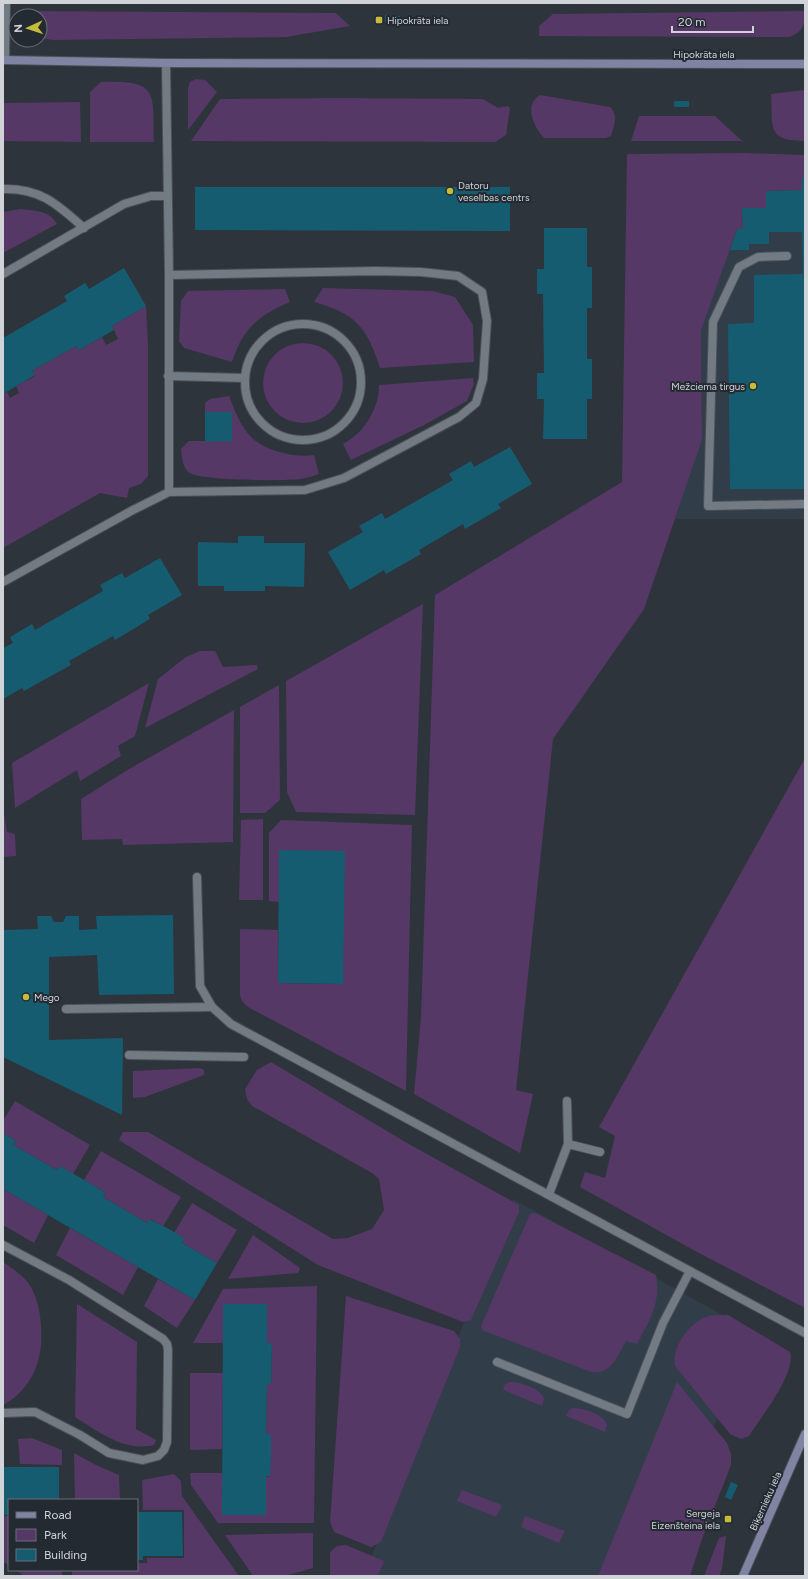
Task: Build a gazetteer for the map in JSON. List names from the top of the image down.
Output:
{
  "streets": {
    "street": ["Hipokrāta iela", "Biķernieku iela"]
  },
  "places": {
    "transit": ["Hipokrāta iela", "Sergeja Eizenšteina iela"],
    "other": ["Datoru veselības centrs", "Mežciema tirgus", "Mego"]
  },
  "legend": ["Road", "Park", "Building"],
  "scale_bar": "20 m",
  "north": "left"
}
